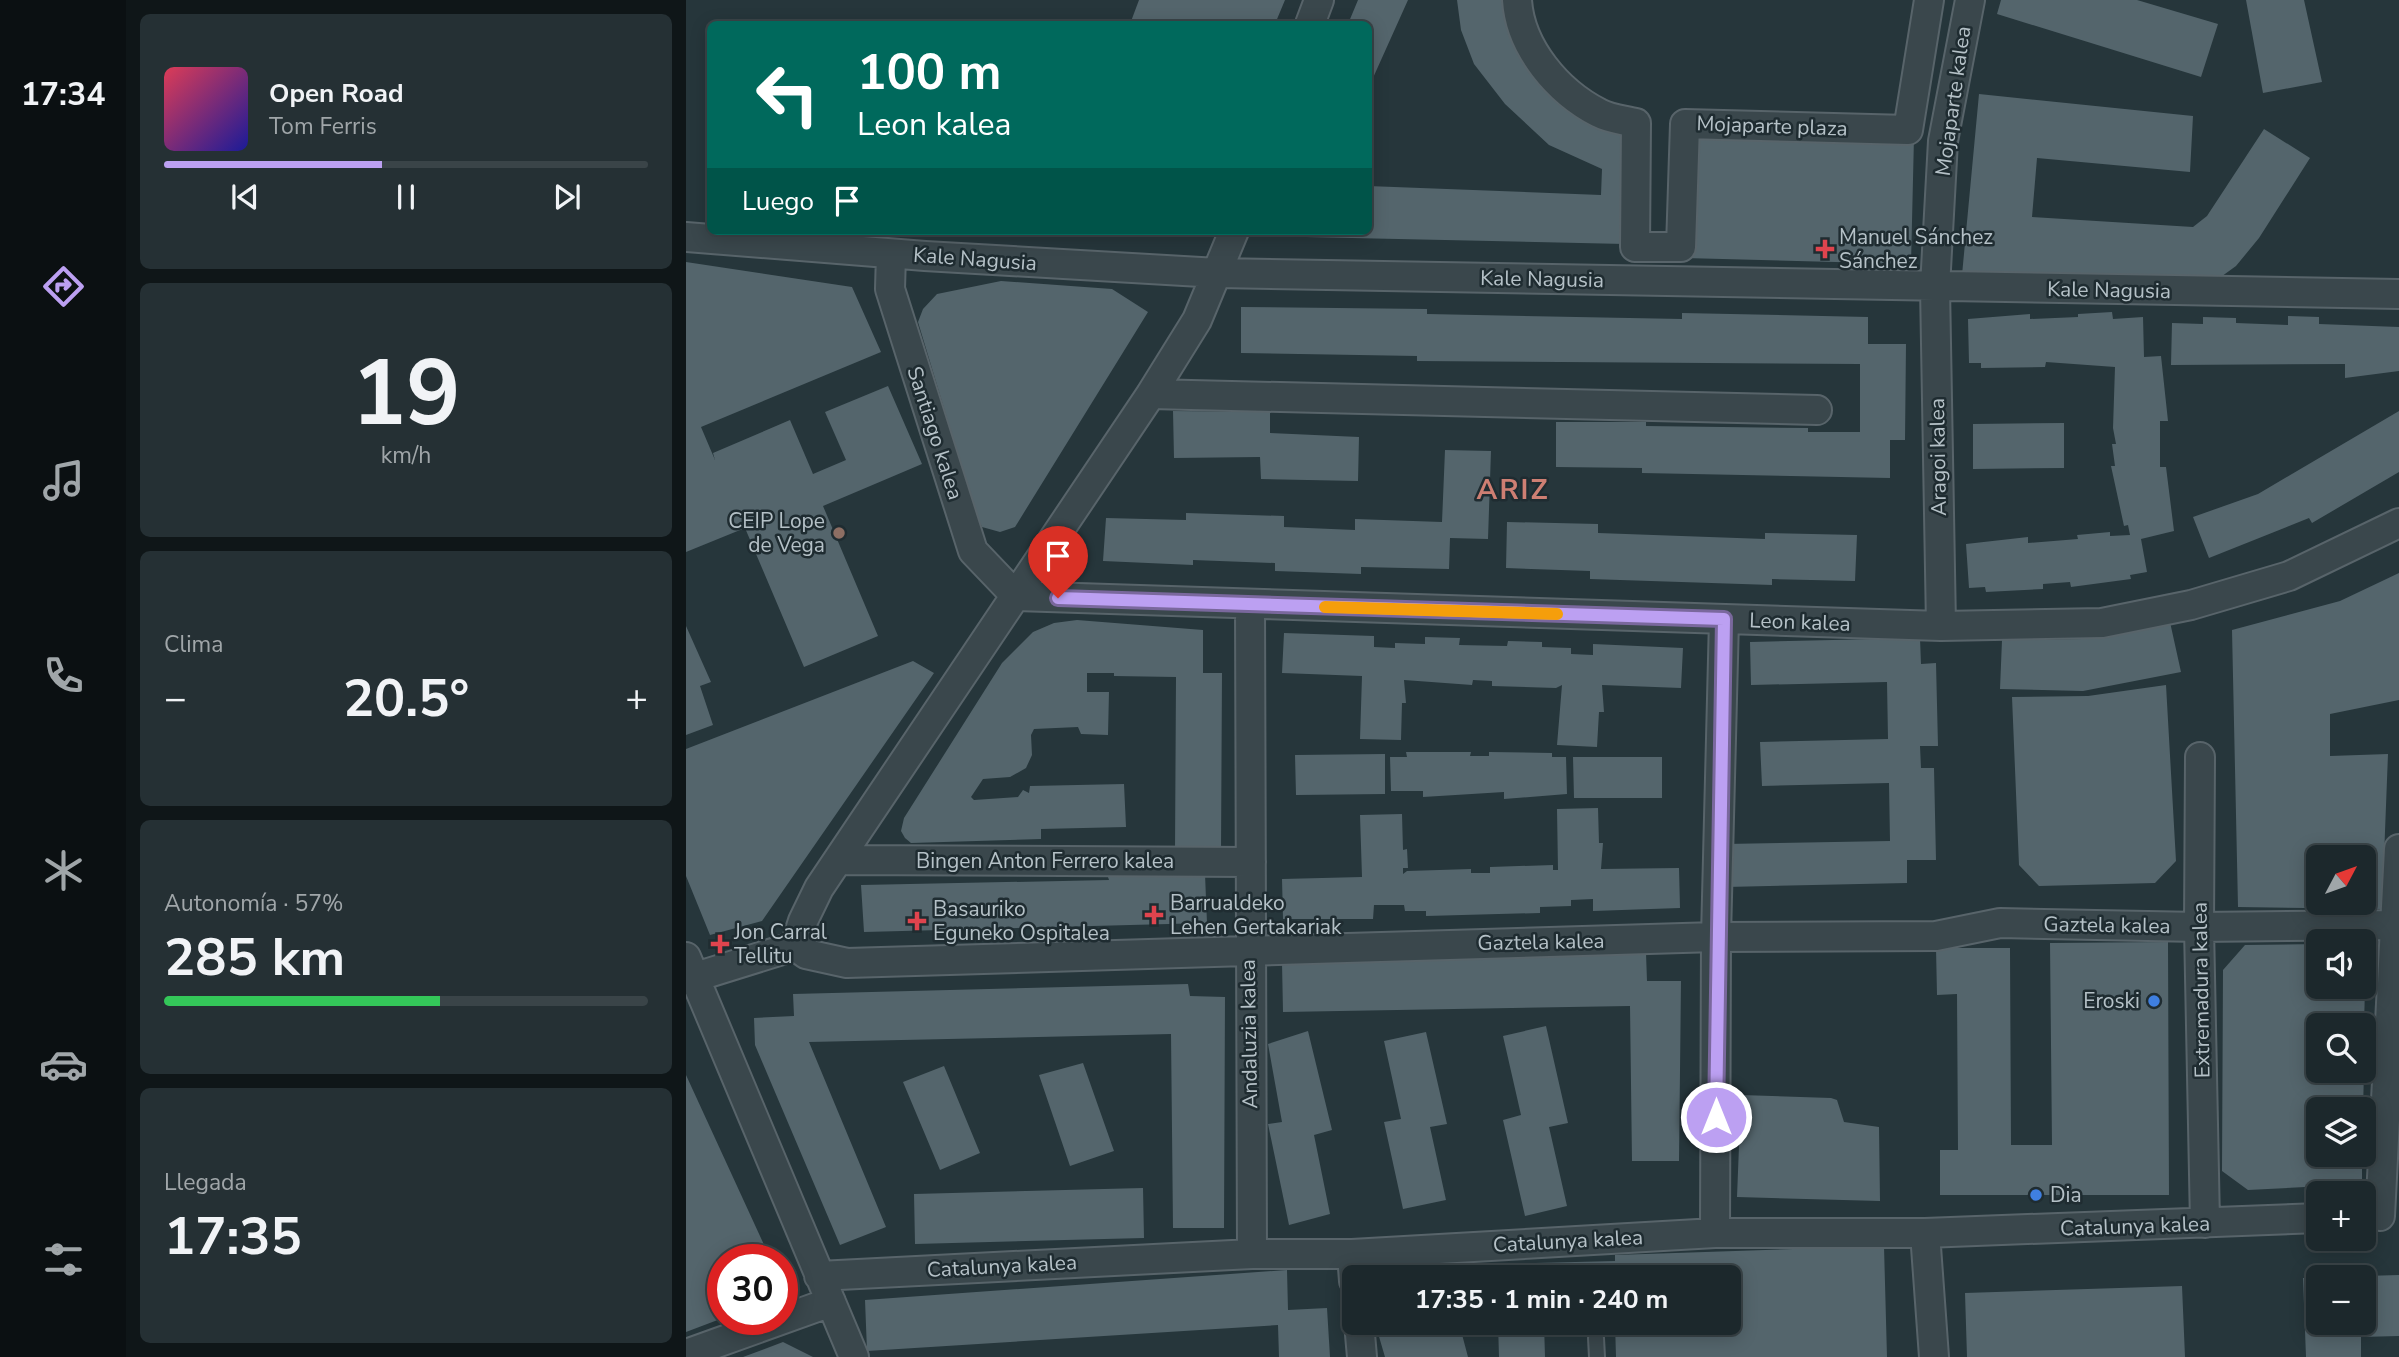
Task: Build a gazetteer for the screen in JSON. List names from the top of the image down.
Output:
{
  "streets": {
    "street": [
      "Mojaparte kalea",
      "Mojaparte plaza",
      "Kale Nagusia",
      "Santiago kalea",
      "Aragoi kalea",
      "Leon kalea",
      "Bingen Anton Ferrero kalea",
      "Gaztela kalea",
      "Extremadura kalea",
      "Andaluzia kalea",
      "Catalunya kalea"
    ]
  },
  "crossings": [
    ["Mojaparte kalea", "Kale Nagusia"],
    ["Mojaparte kalea", "Aragoi kalea"],
    ["Kale Nagusia", "Santiago kalea"],
    ["Kale Nagusia", "Aragoi kalea"],
    ["Santiago kalea", "Leon kalea"],
    ["Aragoi kalea", "Leon kalea"],
    ["Leon kalea", "Andaluzia kalea"],
    ["Bingen Anton Ferrero kalea", "Andaluzia kalea"],
    ["Gaztela kalea", "Extremadura kalea"],
    ["Gaztela kalea", "Andaluzia kalea"],
    ["Extremadura kalea", "Catalunya kalea"],
    ["Andaluzia kalea", "Catalunya kalea"]
  ],
  "districts": ["ARIZ"],
  "places": {
    "health": [
      "Manuel Sánchez Sánchez",
      "Barrualdeko Lehen Gertakariak",
      "Basauriko Eguneko Ospitalea",
      "Jon Carral Tellitu"
    ],
    "other": ["CEIP Lope de Vega", "Eroski", "Dia"]
  },
  "north": "top right",
  "page": {
    "tabs": "17:34",
    "turn": ["100 m", "Leon kalea"],
    "song": ["Open Road", "Tom Ferris"],
    "then": "Luego",
    "tile": [
      ["19", "km/h"],
      "Clima",
      ["Autonomía · 57%", "285 km"],
      ["Llegada", "17:35"]
    ],
    "heat": ["−", "20.5°", "+"],
    "map_buttons": ["+", "−"],
    "limit": "30",
    "trip": "17:35 · 1 min · 240 m"
  }
}
